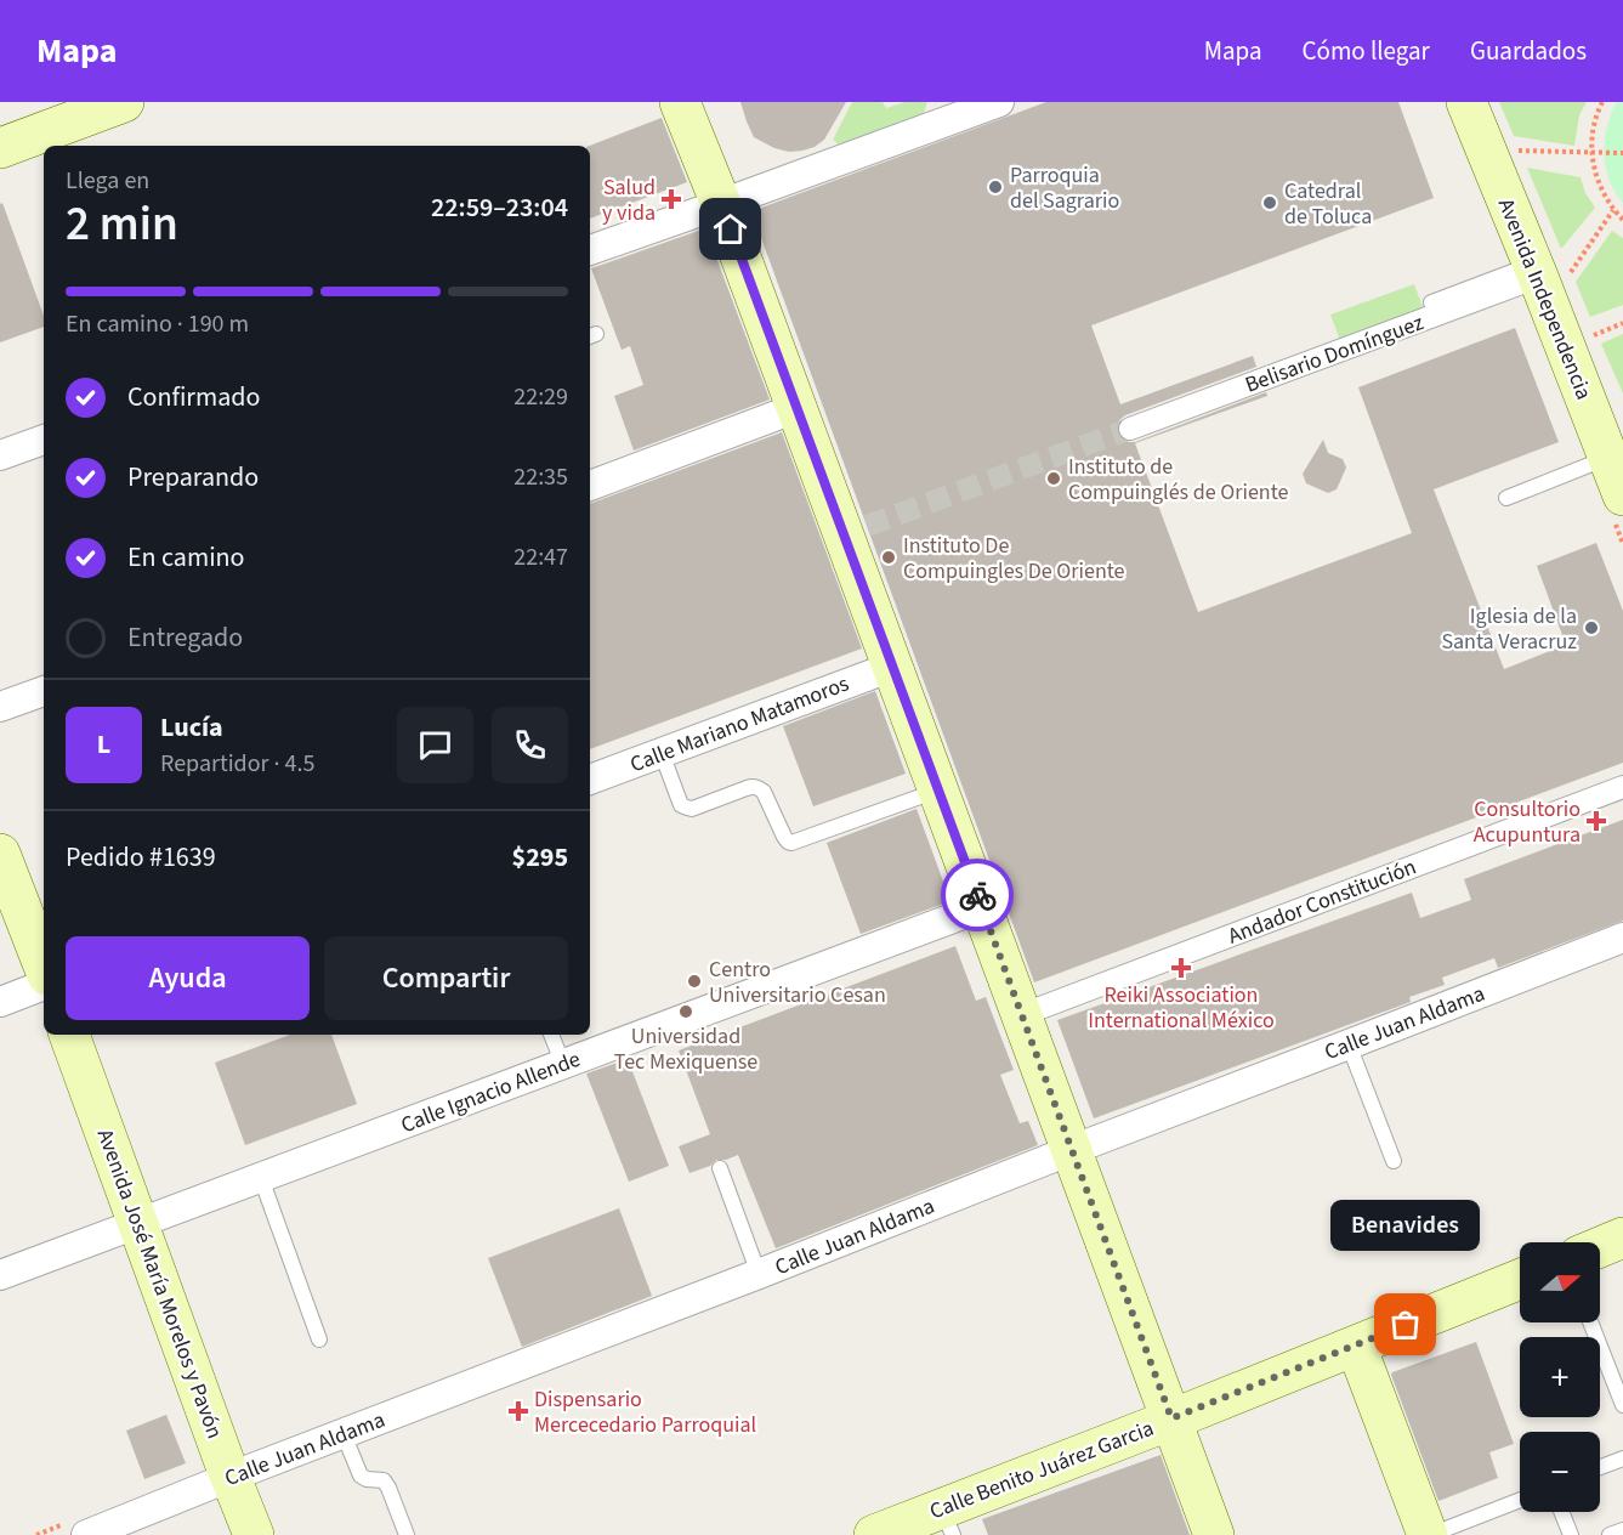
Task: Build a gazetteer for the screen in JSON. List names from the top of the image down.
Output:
{
  "streets": {
    "main road": ["Avenida Independencia", "Avenida José María Morelos y Pavón", "Calle Benito Juárez Garcia"],
    "street": [
      "Belisario Domínguez",
      "Calle Mariano Matamoros",
      "Andador Constitución",
      "Calle Juan Aldama",
      "Calle Ignacio Allende"
    ]
  },
  "crossings": [
    ["Avenida Independencia", "Belisario Domínguez"],
    ["Calle Juan Aldama", "Avenida José María Morelos y Pavón"],
    ["Calle Ignacio Allende", "Avenida José María Morelos y Pavón"]
  ],
  "places": {
    "other": [
      "Parroquia del Sagrario",
      "Catedral de Toluca",
      "Instituto de Compuinglés de Oriente",
      "Instituto De Compuingles De Oriente",
      "Iglesia de la Santa Veracruz",
      "Centro Universitario Cesan",
      "Universidad Tec Mexiquense",
      "Benavides"
    ],
    "health": [
      "Salud y vida",
      "Consultorio Acupuntura",
      "Reiki Association International México",
      "Dispensario Mercecedario Parroquial"
    ]
  },
  "north": "right",
  "page": {
    "header": "Mapa",
    "nav": ["Mapa", "Cómo llegar", "Guardados"],
    "heading": ["2 min", "Llega en", "22:59–23:04"],
    "panel": [
      "Lucía",
      "Repartidor · 4.5",
      "Pedido #1639",
      "$295"
    ],
    "bar": "En camino · 190 m",
    "list": [
      ["Confirmado", "22:29"],
      ["Preparando", "22:35"],
      ["En camino", "22:47"],
      "Entregado"
    ],
    "round": "L",
    "buttons": ["Ayuda", "Compartir"],
    "bubble": "Benavides",
    "map_buttons": ["+", "−"]
  }
}
